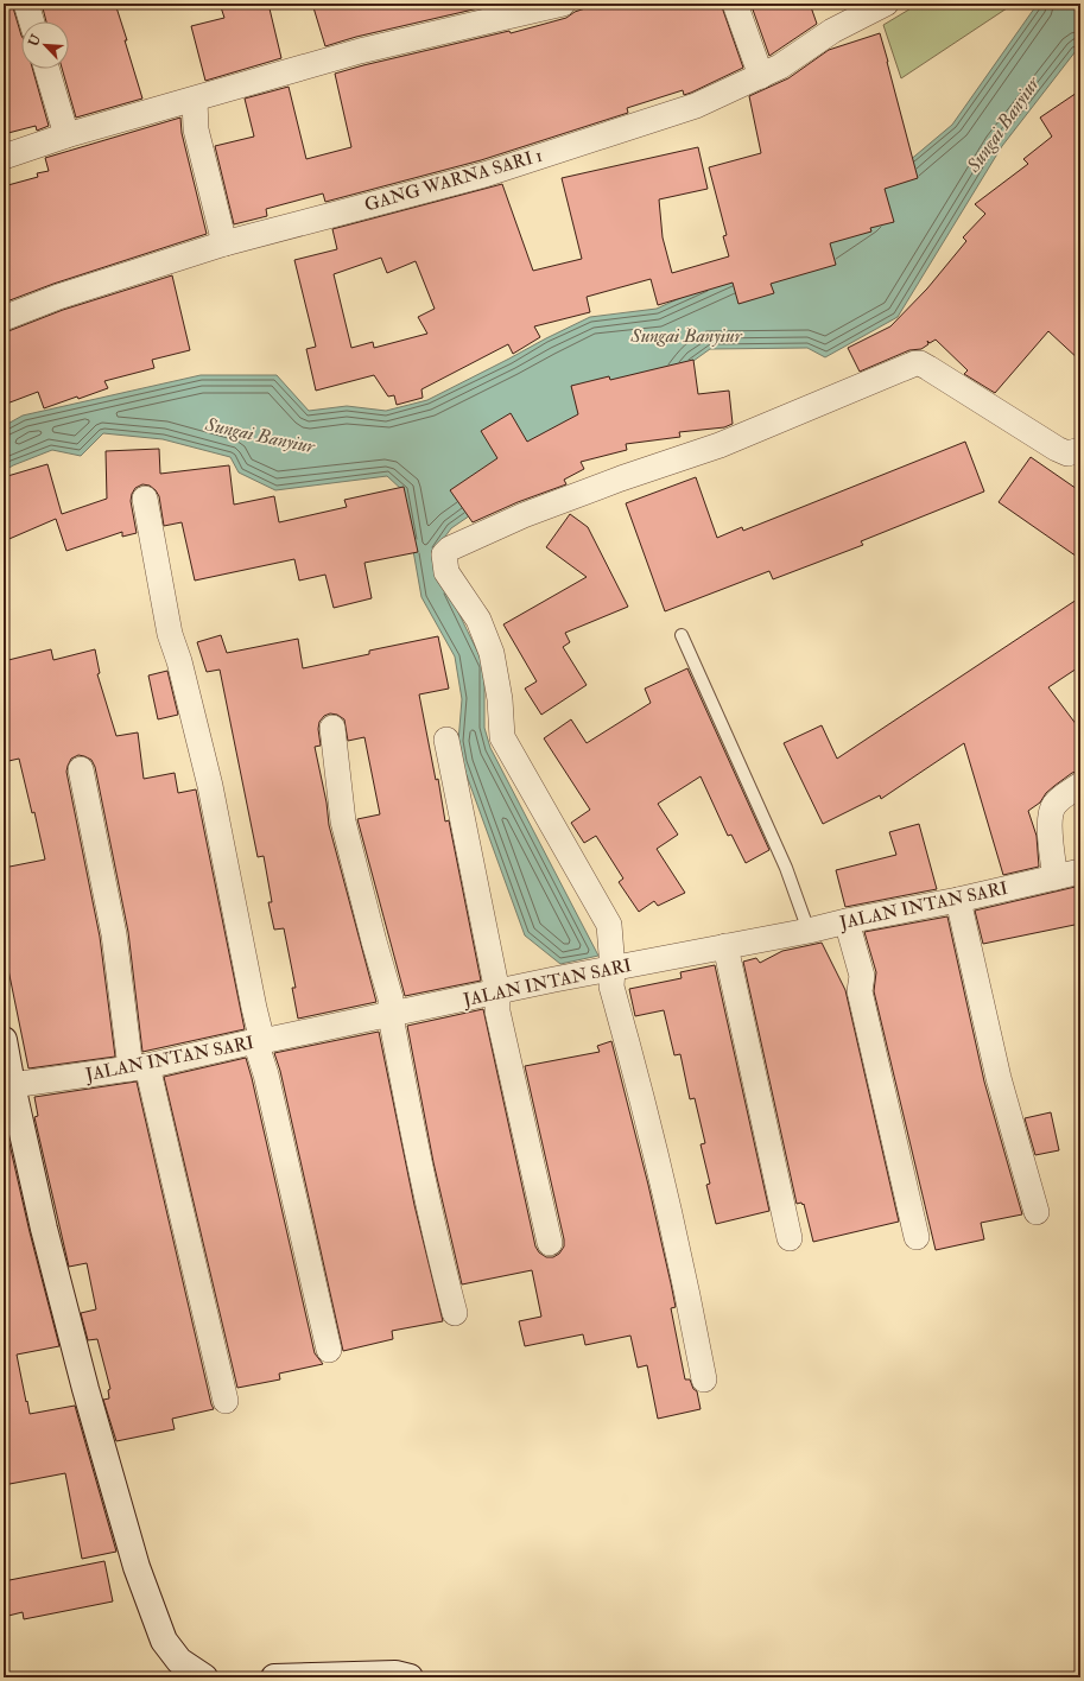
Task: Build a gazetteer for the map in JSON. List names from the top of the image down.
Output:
{
  "streets": {
    "street": ["GANG WARNA SARI 1", "JALAN INTAN SARI"]
  },
  "water": ["Sungai Banyiur"],
  "north": "top left"
}
